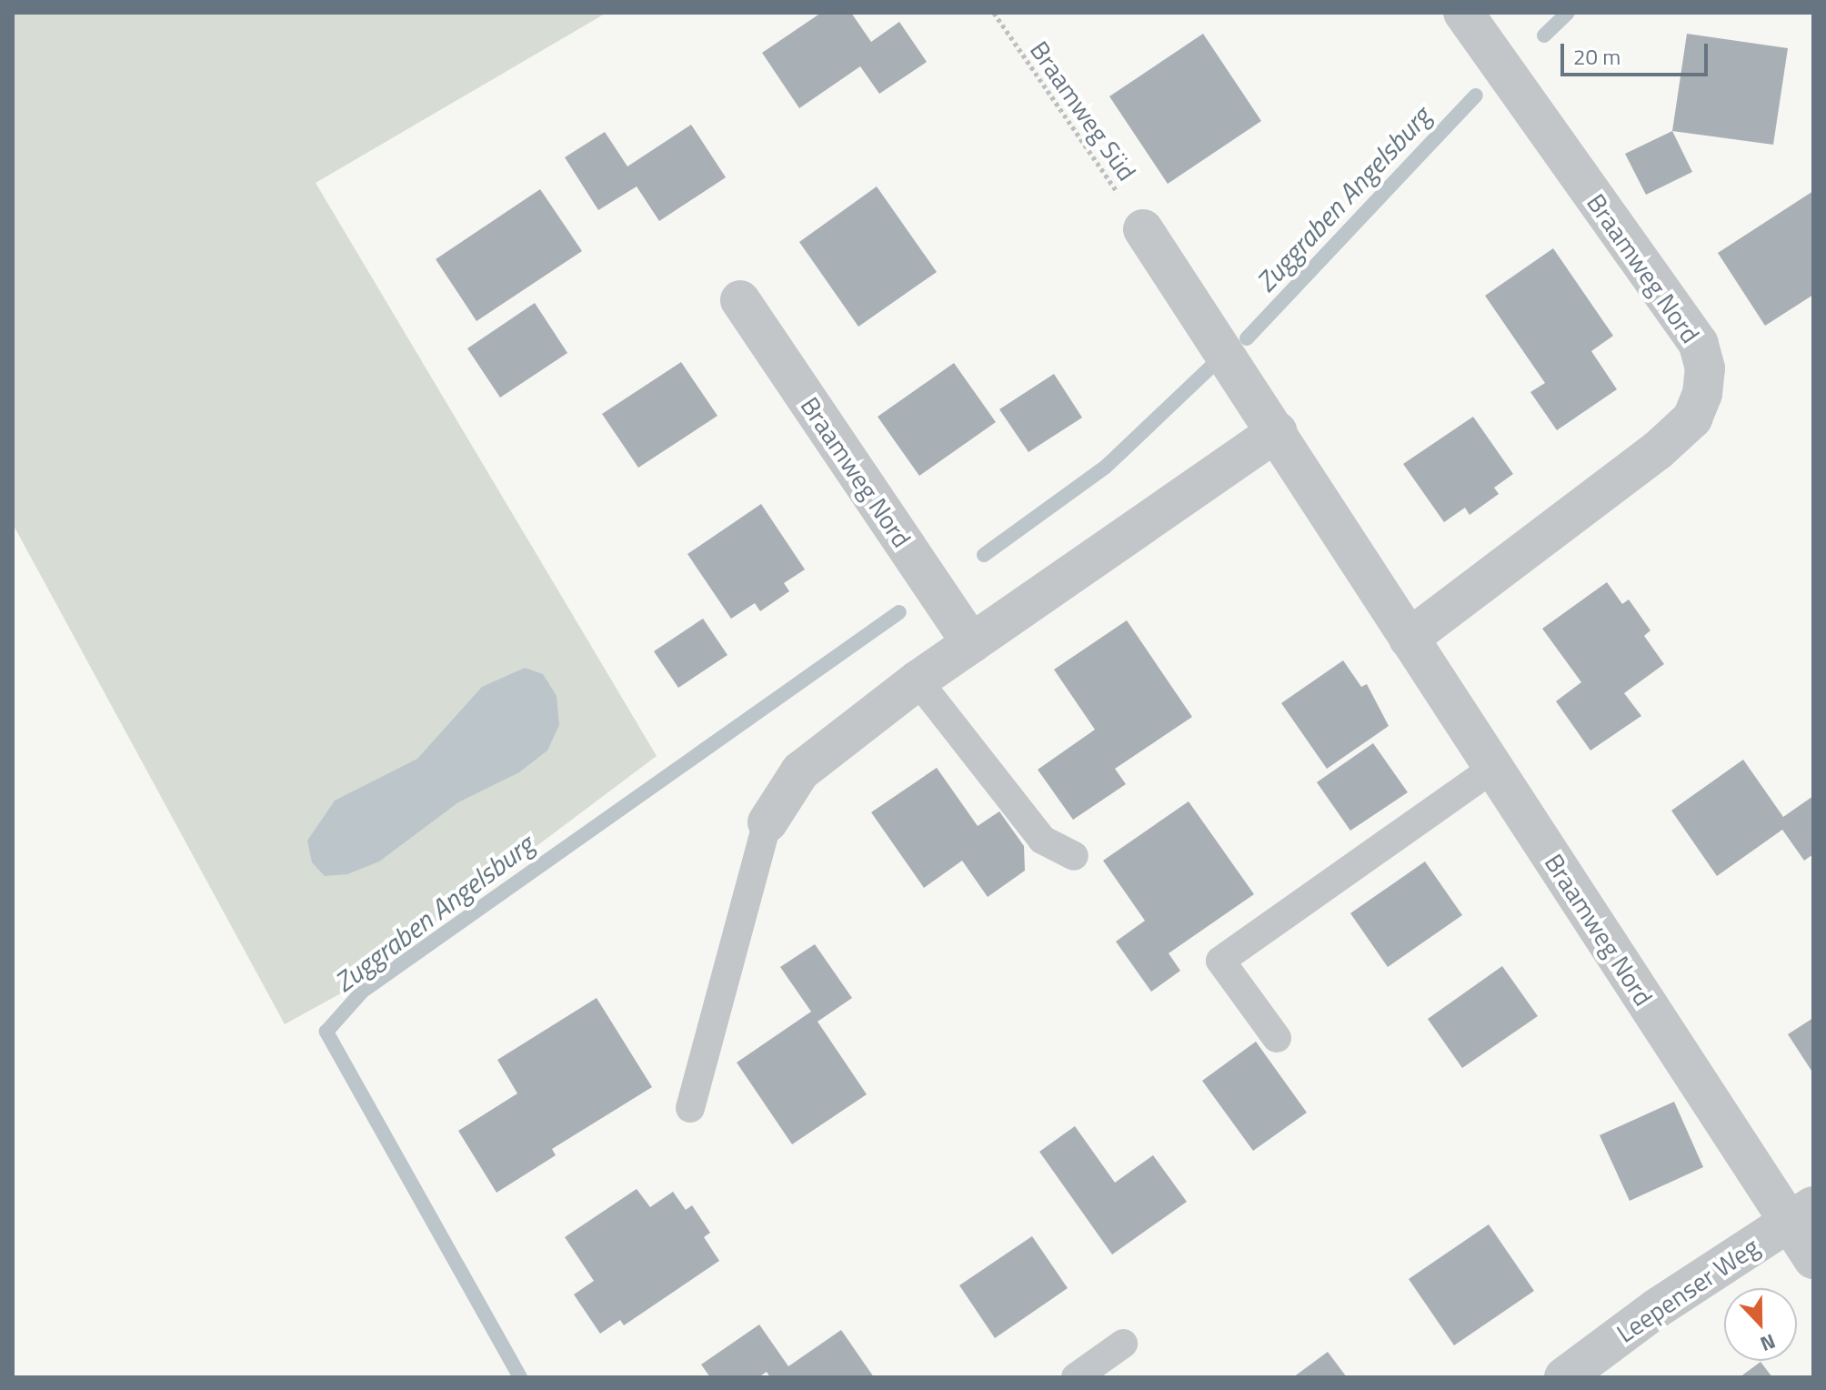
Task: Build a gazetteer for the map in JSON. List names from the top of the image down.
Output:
{
  "streets": {
    "street": ["Braamweg Nord", "Leepenser Weg"],
    "path": ["Braamweg Süd"]
  },
  "crossings": [
    ["Braamweg Süd", "Braamweg Nord"],
    ["Braamweg Nord", "Leepenser Weg"]
  ],
  "water": ["Zuggraben Angelsburg"],
  "scale_bar": "20 m",
  "north": "bottom"
}
